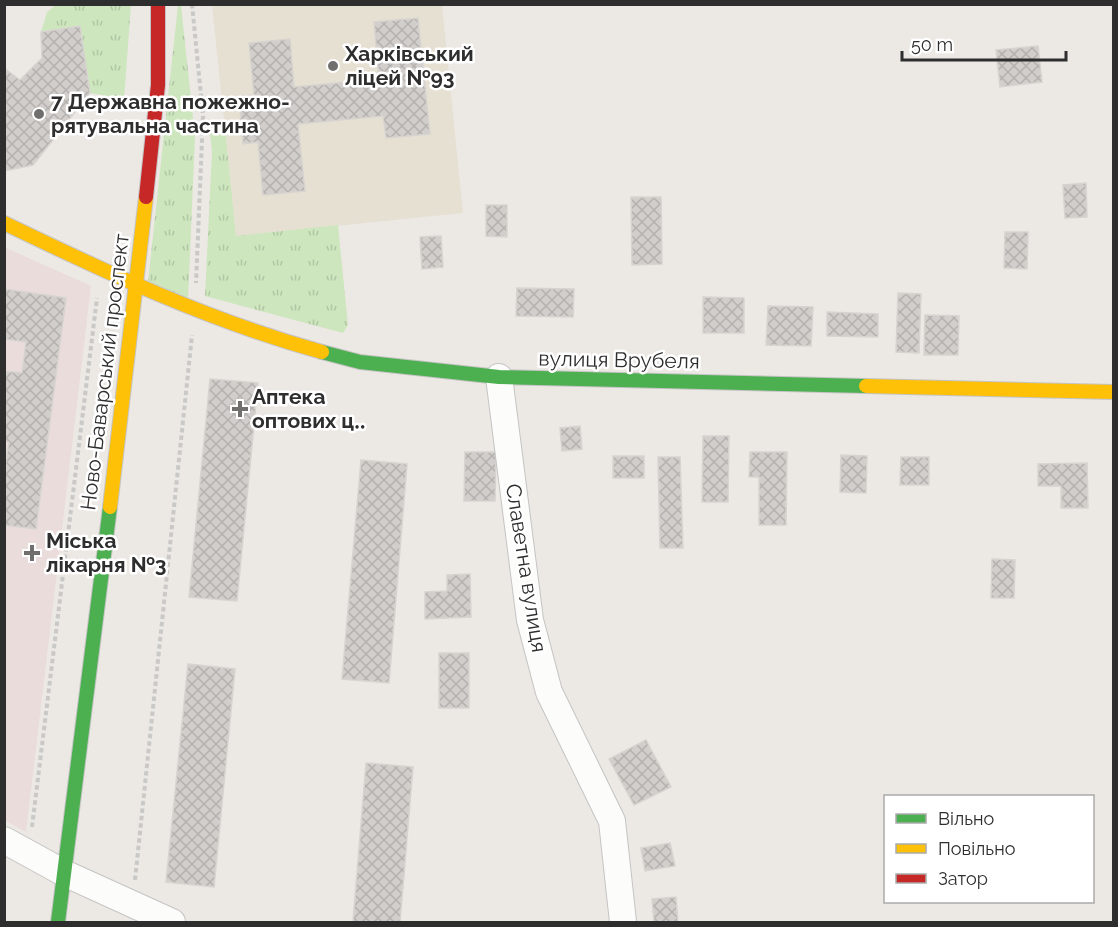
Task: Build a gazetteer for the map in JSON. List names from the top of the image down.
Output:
{
  "streets": {
    "street": ["вулиця Врубеля", "Ново-Баварський проспект", "Славетна вулиця"]
  },
  "crossings": [
    ["вулиця Врубеля", "Ново-Баварський проспект"],
    ["вулиця Врубеля", "Славетна вулиця"]
  ],
  "places": {
    "other": ["Харківський ліцей №93", "7 Державна пожежно- рятувальна частина"],
    "health": ["Аптека оптових ц‥", "Міська лікарня №3"]
  },
  "legend": ["Вільно", "Повільно", "Затор"],
  "scale_bar": "50 m"
}
